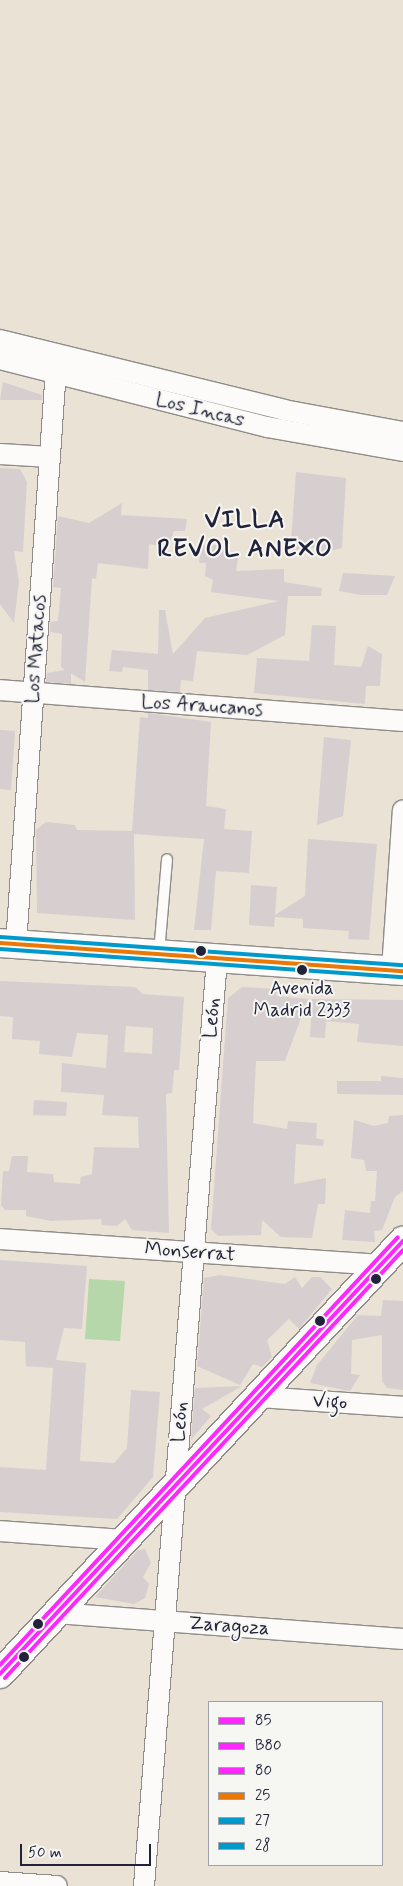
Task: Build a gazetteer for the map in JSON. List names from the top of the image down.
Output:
{
  "streets": {
    "street": [
      "Los Incas",
      "Los Matacos",
      "Los Araucanos",
      "León",
      "Monserrat",
      "Vigo",
      "Zaragoza"
    ]
  },
  "crossings": [
    ["Los Incas", "Los Matacos"],
    ["Los Matacos", "Los Araucanos"],
    ["León", "Monserrat"],
    ["León", "Zaragoza"]
  ],
  "districts": ["VILLA REVOL ANEXO"],
  "places": ["Avenida Madrid 2333"],
  "lines": [
    "transit line 28",
    "transit line 25",
    "transit line 27",
    "transit line 80",
    "transit line 85",
    "transit line B80"
  ],
  "legend": [
    "85",
    "B80",
    "80",
    "25",
    "27",
    "28"
  ],
  "scale_bar": "50 m"
}
